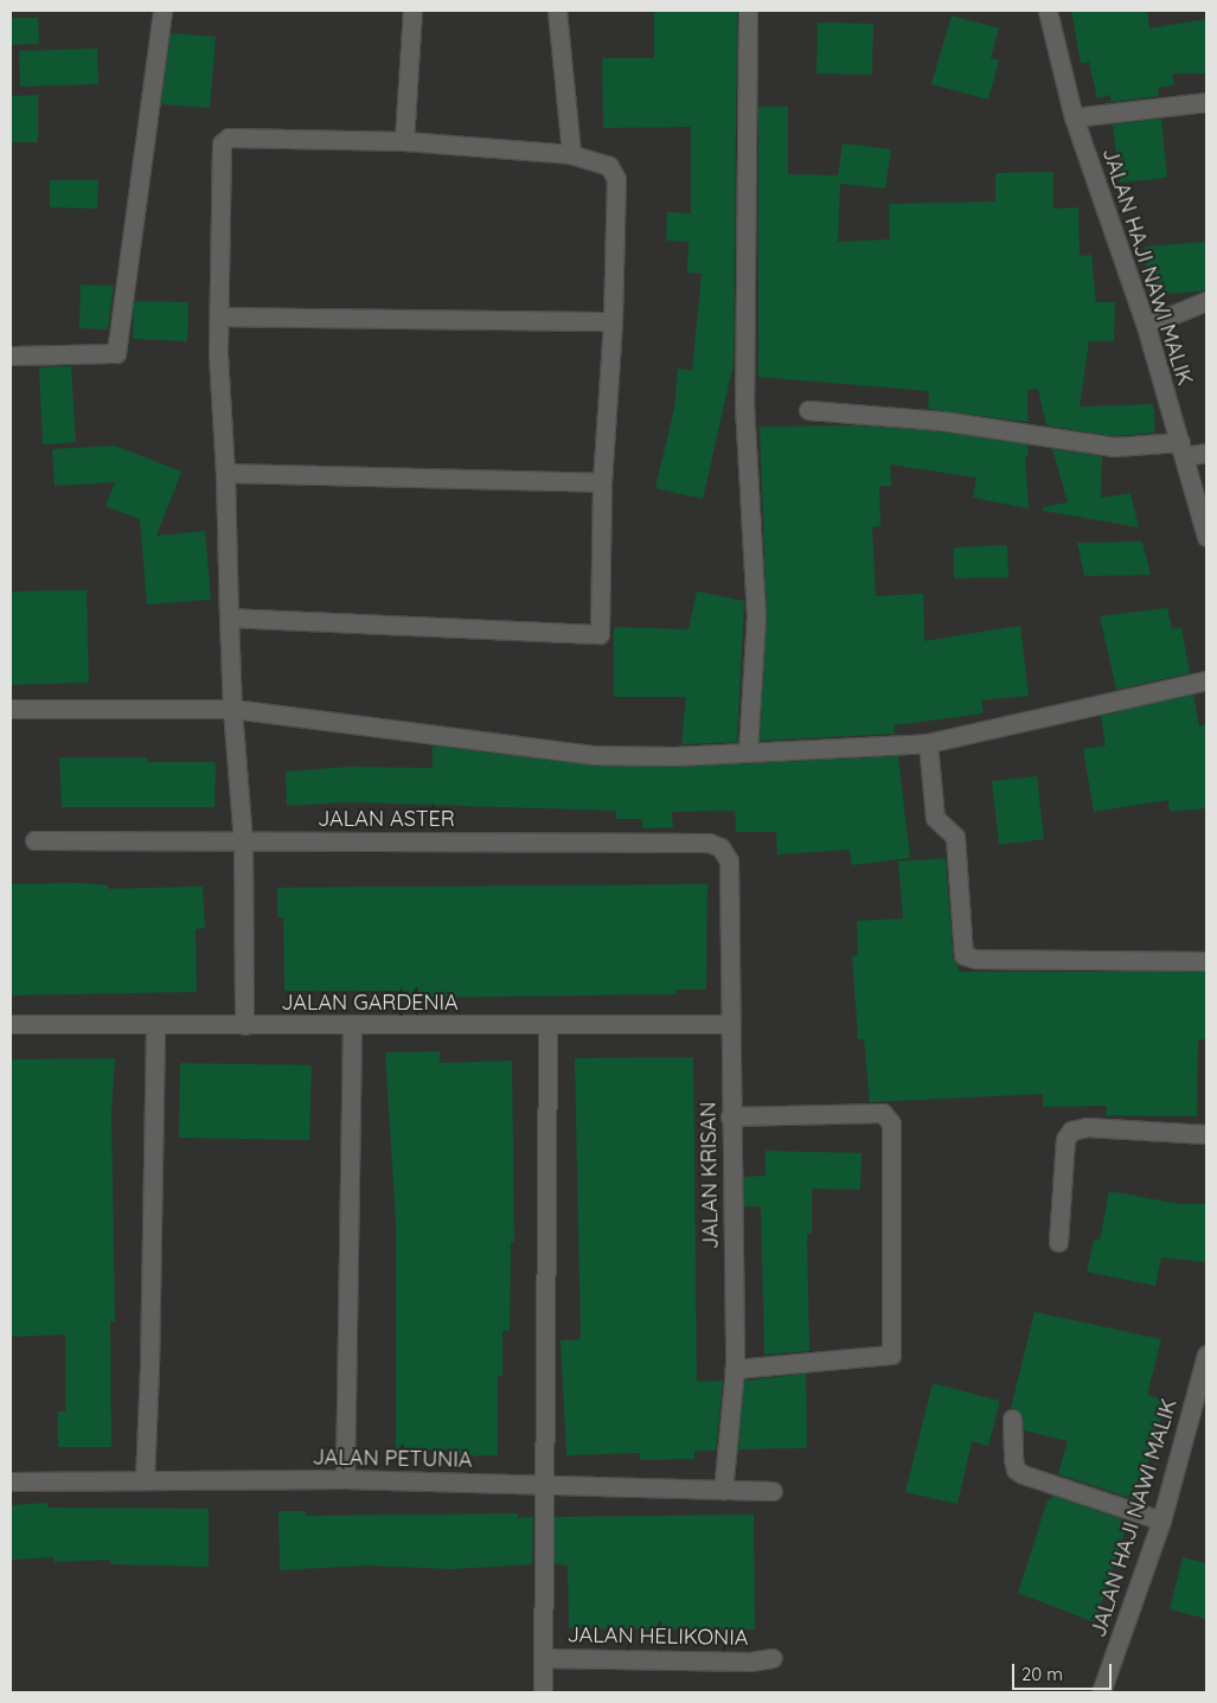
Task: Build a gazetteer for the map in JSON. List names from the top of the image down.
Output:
{
  "streets": {
    "street": [
      "JALAN HAJI NAWI MALIK",
      "JALAN ASTER",
      "JALAN GARDENIA",
      "JALAN KRISAN",
      "JALAN PETUNIA",
      "JALAN HELIKONIA"
    ]
  },
  "crossings": [
    ["JALAN ASTER", "JALAN KRISAN"],
    ["JALAN GARDENIA", "JALAN KRISAN"],
    ["JALAN KRISAN", "JALAN PETUNIA"]
  ],
  "scale_bar": "20 m"
}
